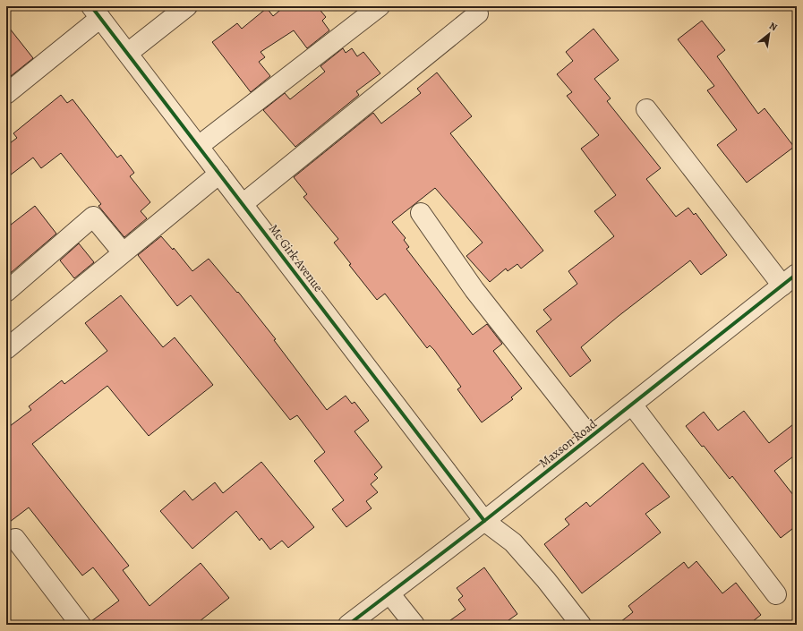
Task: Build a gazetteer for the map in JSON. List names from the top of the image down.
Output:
{
  "streets": {
    "street": ["Mc Girk Avenue", "Maxson Road"]
  },
  "crossings": [
    ["Mc Girk Avenue", "Maxson Road"]
  ],
  "north": "top right"
}
